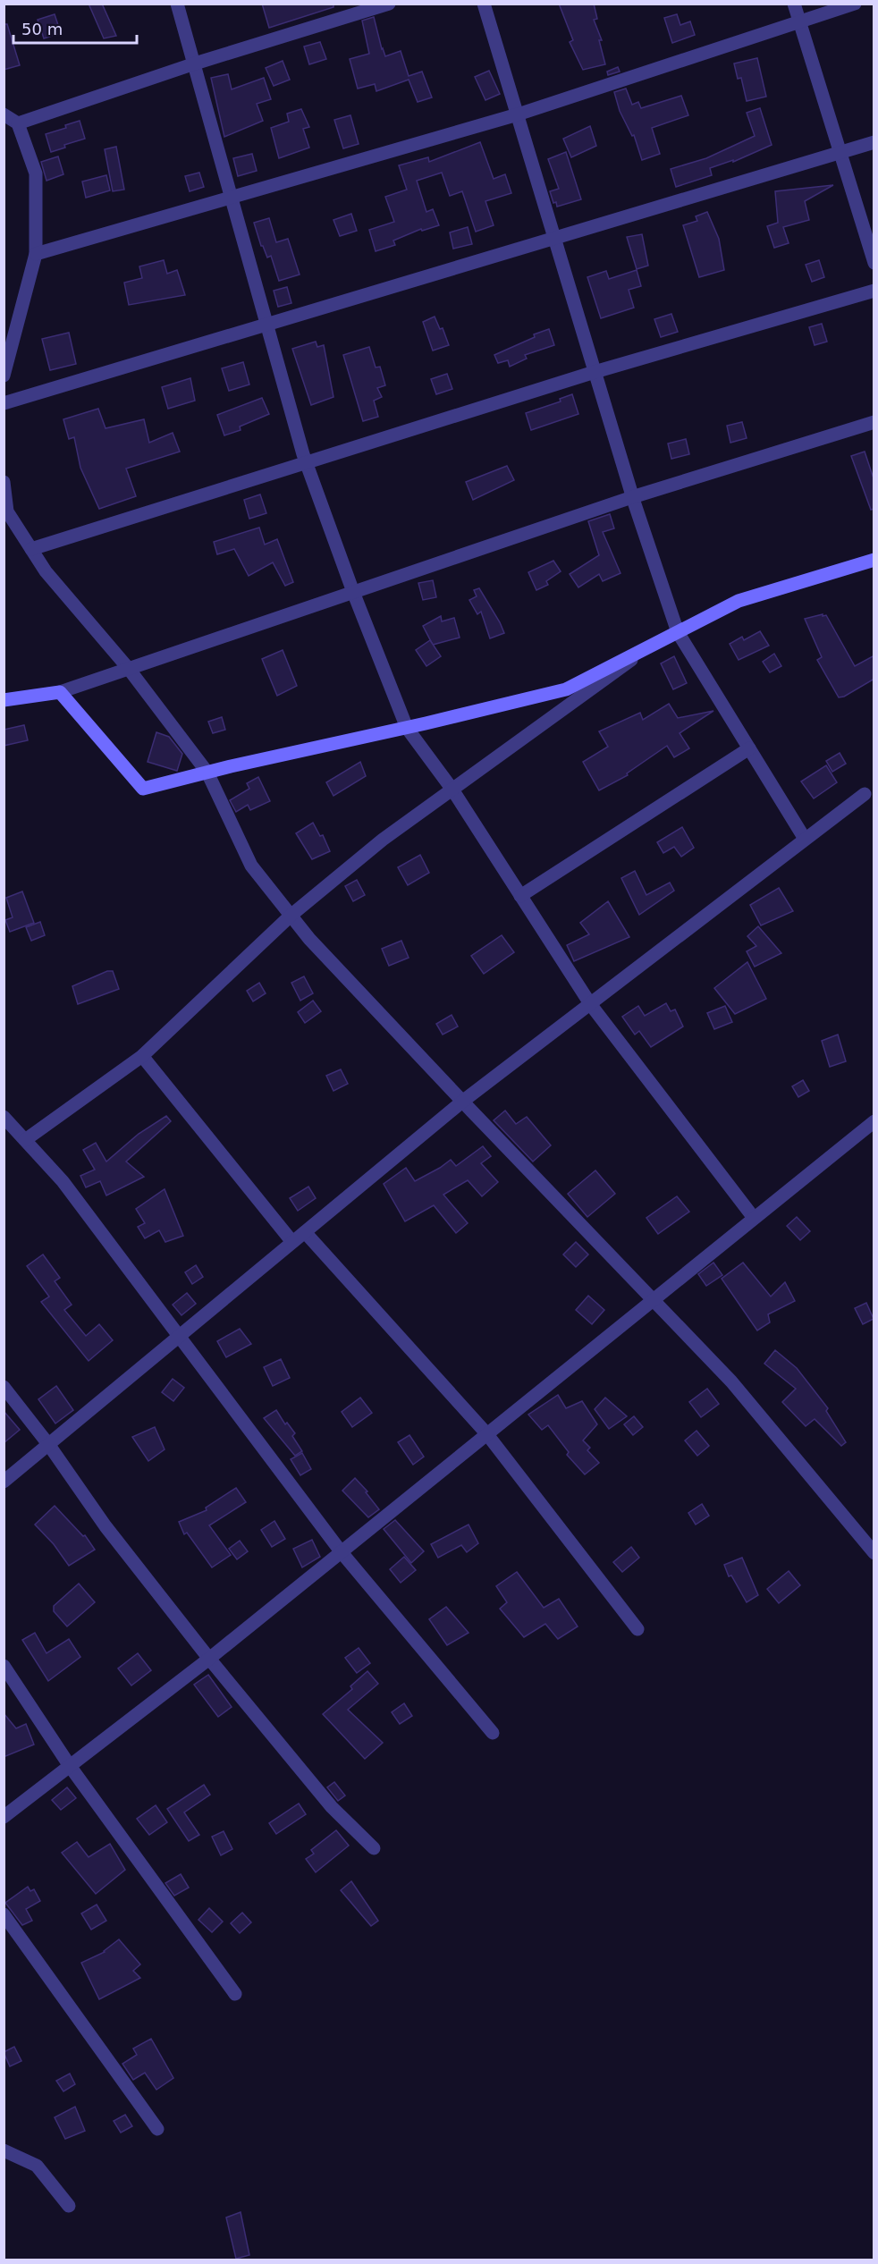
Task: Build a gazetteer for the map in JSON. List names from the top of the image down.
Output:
{
  "scale_bar": "50 m"
}
